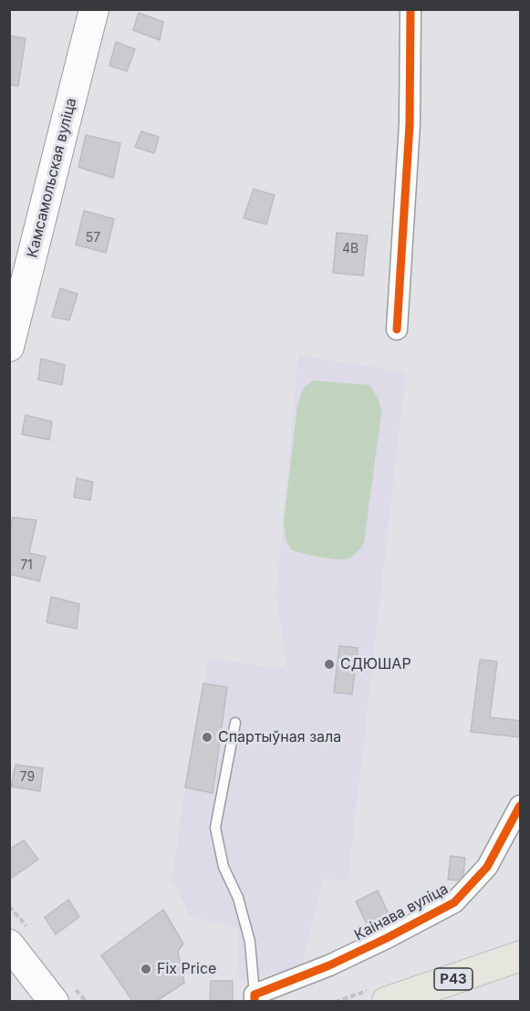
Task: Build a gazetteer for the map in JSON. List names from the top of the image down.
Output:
{
  "streets": {
    "main road": ["Камсамольская вуліца", "Р43"],
    "street": ["Каінава вуліца"]
  },
  "places": ["СДЮШАР", "Спартыўная зала", "Fix Price"],
  "house_numbers": [
    "57",
    "4В",
    "71",
    "79"
  ]
}
